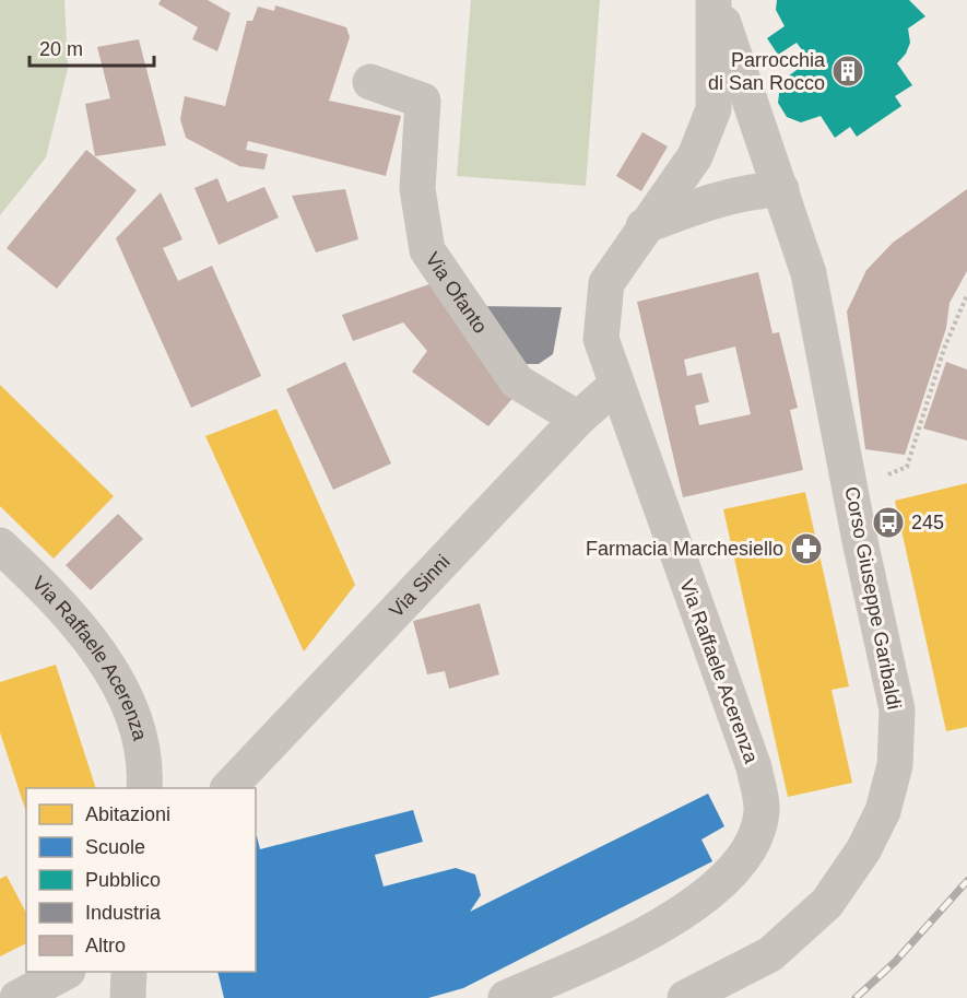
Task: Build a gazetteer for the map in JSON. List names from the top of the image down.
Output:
{
  "streets": {
    "street": [
      "Via Ofanto",
      "Via Sinni",
      "Corso Giuseppe Garibaldi",
      "Via Raffaele Acerenza"
    ]
  },
  "crossings": [
    ["Via Ofanto", "Via Sinni"],
    ["Via Sinni", "Via Raffaele Acerenza"],
    ["Corso Giuseppe Garibaldi", "Via Raffaele Acerenza"]
  ],
  "places": {
    "building": ["Parrocchia di San Rocco"],
    "bus stop": ["245"],
    "pharmacy": ["Farmacia Marchesiello"]
  },
  "legend": [
    "Abitazioni",
    "Scuole",
    "Pubblico",
    "Industria",
    "Altro"
  ],
  "scale_bar": "20 m"
}
